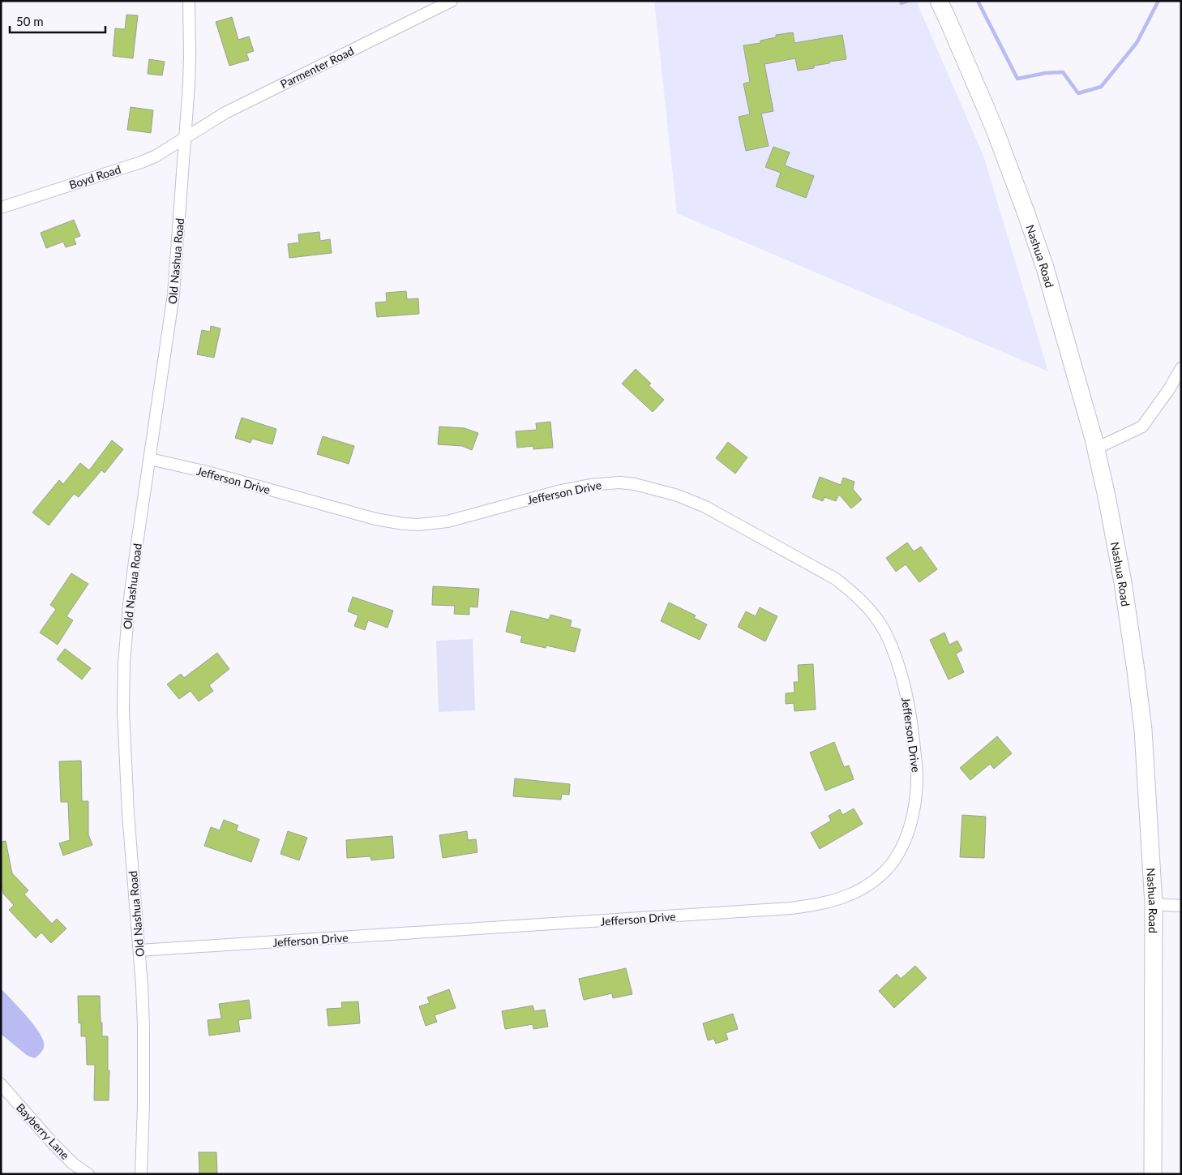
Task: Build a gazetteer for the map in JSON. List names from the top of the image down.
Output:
{
  "streets": {
    "main road": ["Nashua Road"],
    "street": [
      "Parmenter Road",
      "Boyd Road",
      "Old Nashua Road",
      "Jefferson Drive",
      "Bayberry Lane"
    ]
  },
  "crossings": [
    ["Parmenter Road", "Boyd Road"],
    ["Parmenter Road", "Old Nashua Road"],
    ["Boyd Road", "Old Nashua Road"],
    ["Old Nashua Road", "Jefferson Drive"]
  ],
  "scale_bar": "50 m"
}
